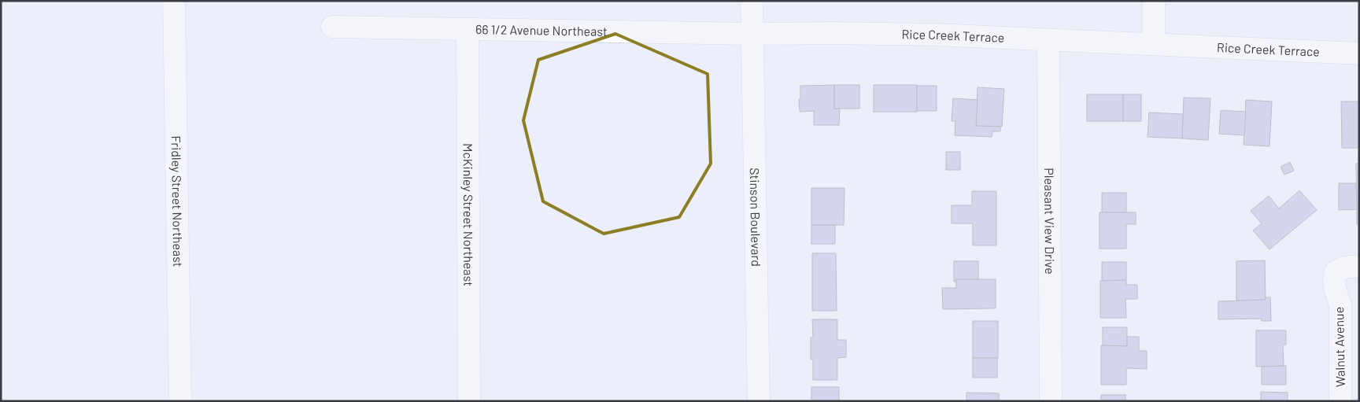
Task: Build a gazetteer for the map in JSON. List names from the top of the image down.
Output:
{
  "streets": {
    "street": [
      "66 1/2 Avenue Northeast",
      "Rice Creek Terrace",
      "Fridley Street Northeast",
      "McKinley Street Northeast",
      "Stinson Boulevard",
      "Pleasant View Drive",
      "Walnut Avenue"
    ]
  },
  "crossings": [
    ["66 1/2 Avenue Northeast", "Rice Creek Terrace"],
    ["66 1/2 Avenue Northeast", "McKinley Street Northeast"],
    ["66 1/2 Avenue Northeast", "Stinson Boulevard"],
    ["Rice Creek Terrace", "Stinson Boulevard"],
    ["Rice Creek Terrace", "Pleasant View Drive"]
  ]
}
